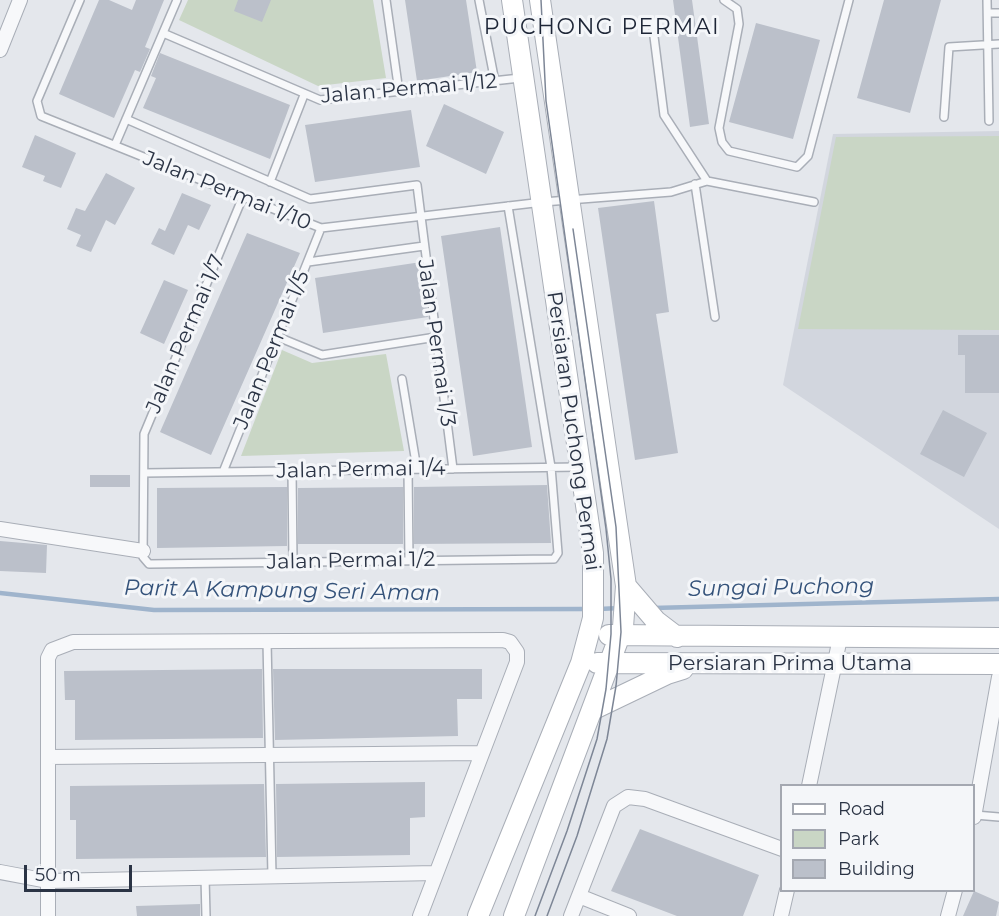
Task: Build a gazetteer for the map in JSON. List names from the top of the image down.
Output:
{
  "streets": {
    "main road": ["Persiaran Puchong Permai", "Persiaran Prima Utama"],
    "lane": [
      "Jalan Permai 1/12",
      "Jalan Permai 1/10",
      "Jalan Permai 1/7",
      "Jalan Permai 1/3",
      "Jalan Permai 1/5",
      "Jalan Permai 1/4",
      "Jalan Permai 1/2"
    ]
  },
  "crossings": [
    ["Jalan Permai 1/12", "Persiaran Puchong Permai"],
    ["Jalan Permai 1/10", "Jalan Permai 1/7"],
    ["Jalan Permai 1/10", "Jalan Permai 1/3"],
    ["Jalan Permai 1/10", "Jalan Permai 1/5"],
    ["Jalan Permai 1/10", "Persiaran Puchong Permai"],
    ["Jalan Permai 1/7", "Jalan Permai 1/4"],
    ["Jalan Permai 1/3", "Jalan Permai 1/4"],
    ["Jalan Permai 1/5", "Jalan Permai 1/4"],
    ["Persiaran Puchong Permai", "Jalan Permai 1/4"],
    ["Persiaran Puchong Permai", "Persiaran Prima Utama"],
    ["Jalan Permai 1/4", "Jalan Permai 1/2"]
  ],
  "districts": ["PUCHONG PERMAI"],
  "water": ["Sungai Puchong", "Parit A Kampung Seri Aman"],
  "legend": ["Road", "Park", "Building"],
  "scale_bar": "50 m"
}
